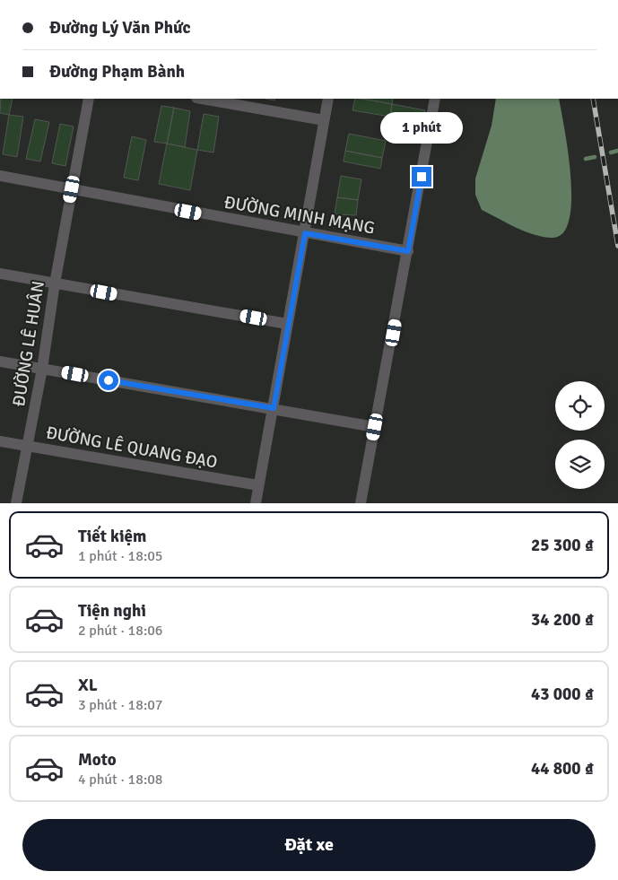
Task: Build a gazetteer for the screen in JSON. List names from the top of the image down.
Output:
{
  "streets": {
    "street": ["ĐƯỜNG MINH MẠNG", "ĐƯỜNG LÊ HUÂN", "ĐƯỜNG LÊ QUANG ĐẠO"]
  },
  "crossings": [
    ["ĐƯỜNG MINH MẠNG", "ĐƯỜNG LÊ HUÂN"],
    ["ĐƯỜNG LÊ HUÂN", "ĐƯỜNG LÊ QUANG ĐẠO"]
  ],
  "page": {
    "banner": ["Đường Lý Văn Phức", "Đường Phạm Bành"],
    "bubble": "1 phút",
    "list": [
      {
        "name": "Tiết kiệm",
        "note": "1 phút · 18:05",
        "value": "25 300 ₫"
      },
      {
        "name": "Tiện nghi",
        "note": "2 phút · 18:06",
        "value": "34 200 ₫"
      },
      {
        "name": "XL",
        "note": "3 phút · 18:07",
        "value": "43 000 ₫"
      },
      {
        "name": "Moto",
        "note": "4 phút · 18:08",
        "value": "44 800 ₫"
      }
    ],
    "buttons": "Đặt xe"
  }
}
